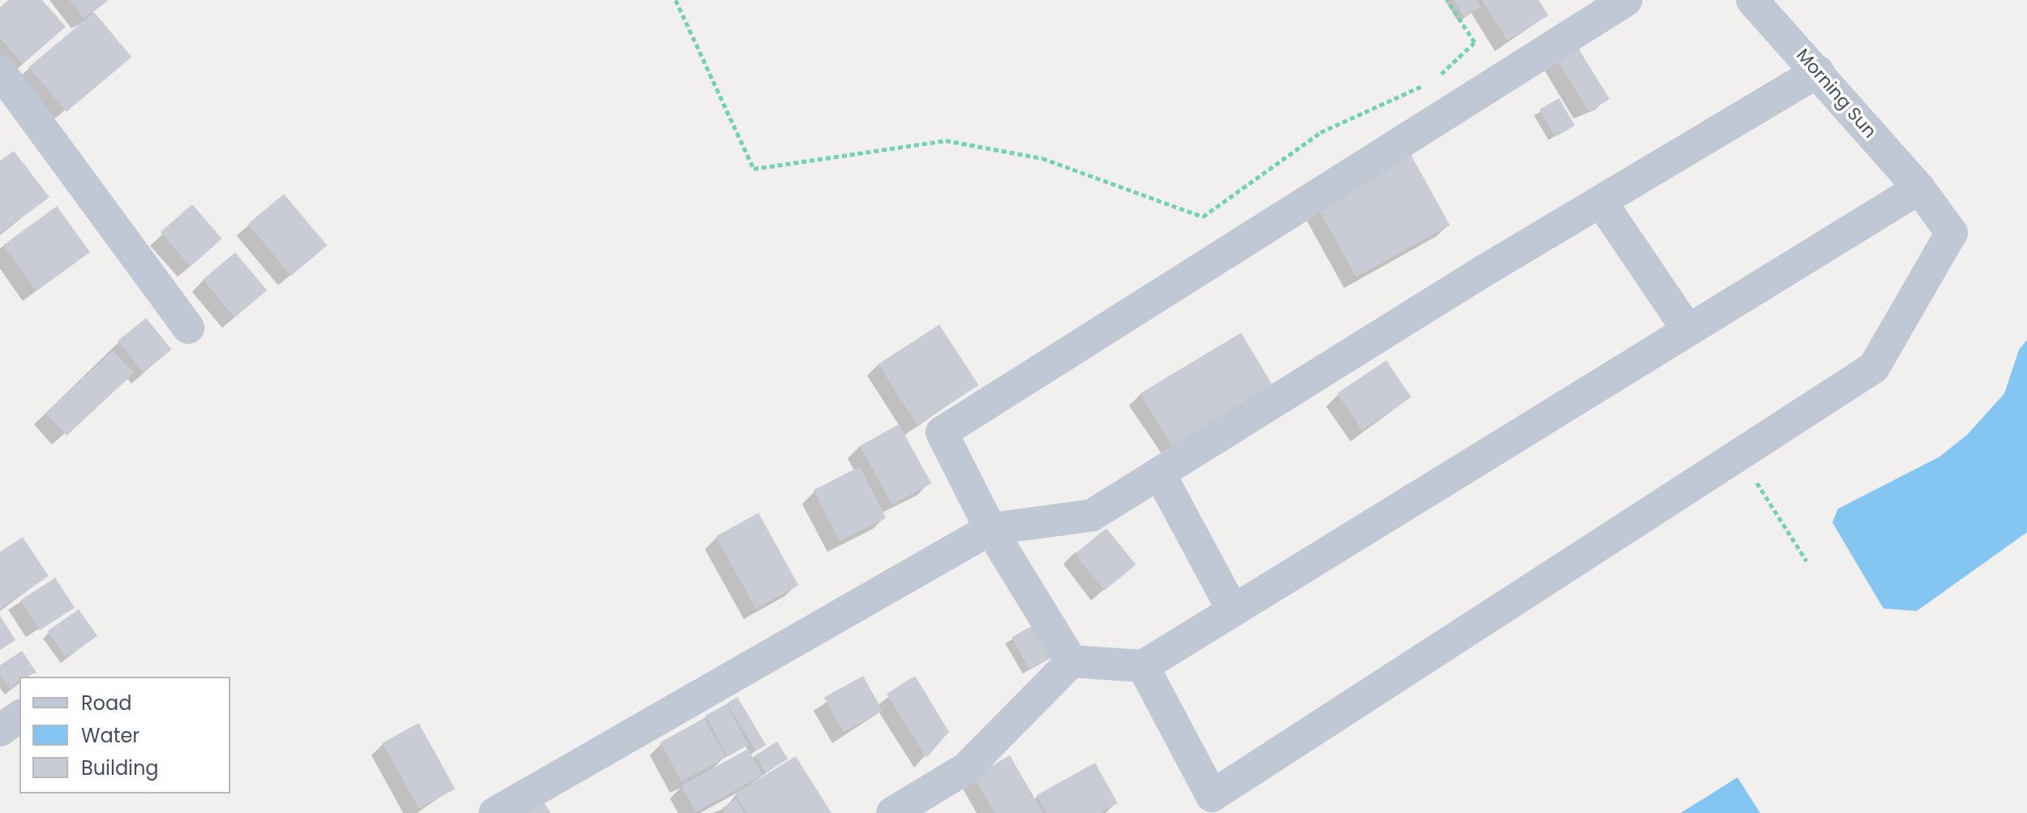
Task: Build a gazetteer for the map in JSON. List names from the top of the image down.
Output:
{
  "streets": {
    "street": ["Morning Sun"]
  },
  "legend": ["Road", "Water", "Building"]
}
